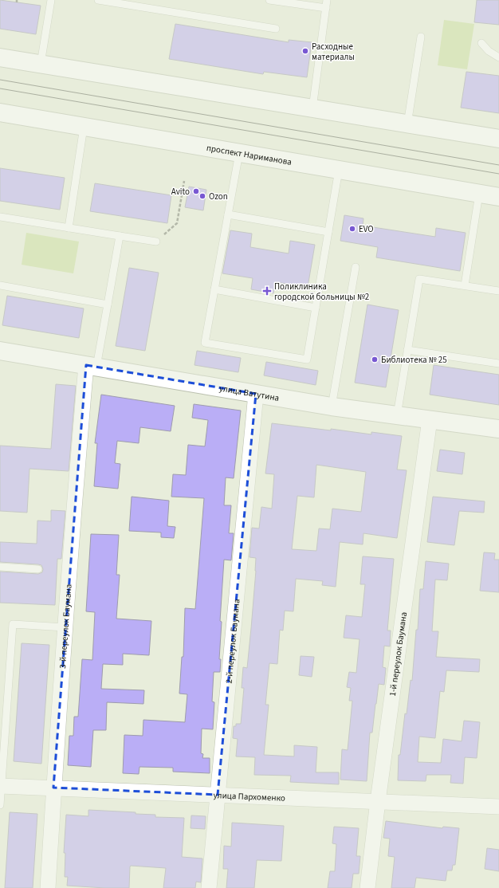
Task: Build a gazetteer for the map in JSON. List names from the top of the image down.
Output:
{
  "streets": {
    "main road": ["проспект Нариманова", "улица Ватутина"],
    "street": [
      "3-й переулок Баумана",
      "2-й переулок Баумана",
      "1-й переулок Баумана",
      "улица Пархоменко"
    ]
  },
  "crossings": [
    ["улица Ватутина", "3-й переулок Баумана"],
    ["улица Ватутина", "2-й переулок Баумана"],
    ["улица Ватутина", "1-й переулок Баумана"],
    ["3-й переулок Баумана", "улица Пархоменко"],
    ["2-й переулок Баумана", "улица Пархоменко"],
    ["1-й переулок Баумана", "улица Пархоменко"]
  ],
  "places": {
    "other": [
      "Расходные материалы",
      "Avito",
      "Ozon",
      "EVO",
      "Библиотека № 25"
    ],
    "health": ["Поликлиника городской больницы №2"]
  }
}
